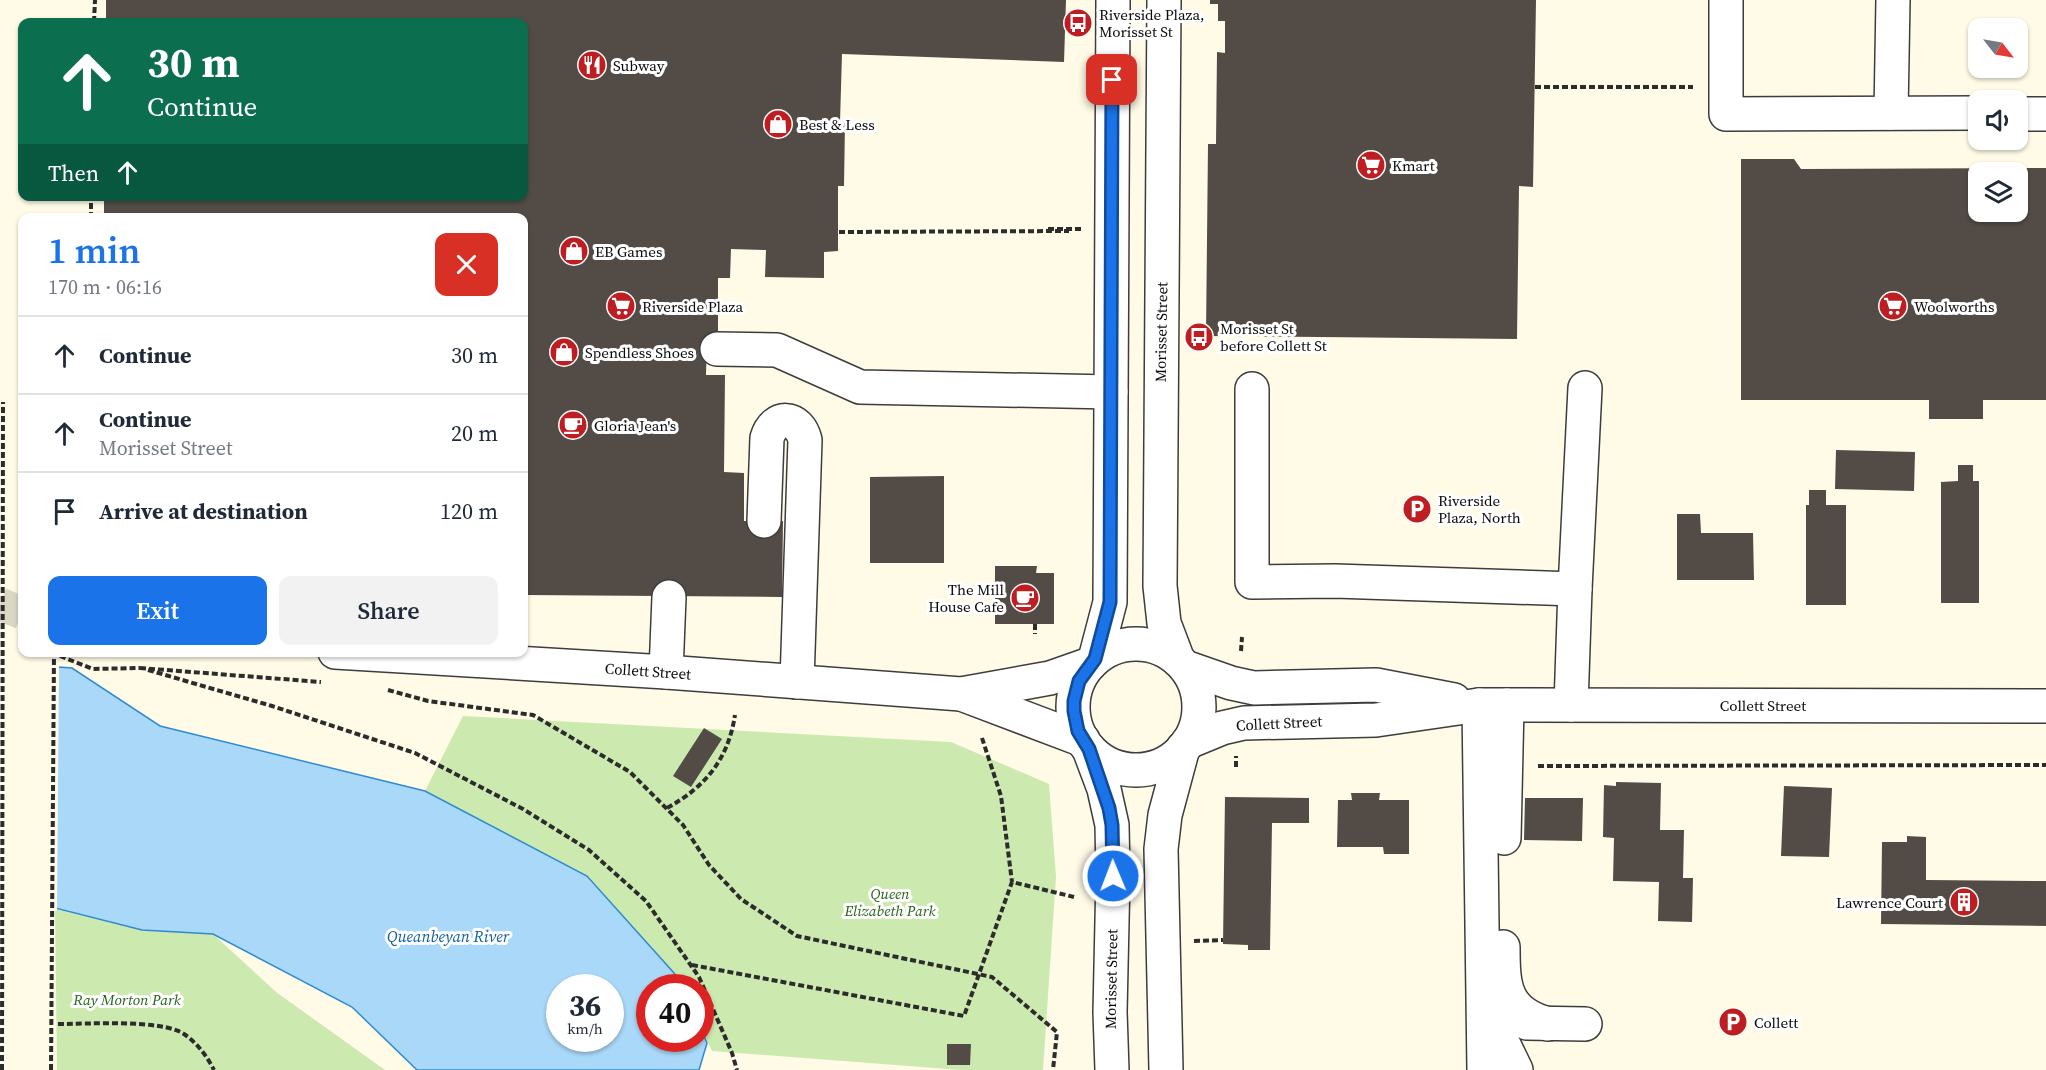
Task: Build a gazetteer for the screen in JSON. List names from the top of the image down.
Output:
{
  "streets": {
    "street": ["Morisset Street", "Collett Street"]
  },
  "crossings": [
    ["Morisset Street", "Collett Street"]
  ],
  "water": ["Queanbeyan River"],
  "parks": ["Queen Elizabeth Park", "Ray Morton Park"],
  "places": {
    "bus stop": ["Riverside Plaza, Morisset St", "Morisset St before Collett St"],
    "restaurant": ["Subway"],
    "shop": ["Best & Less", "EB Games", "Spendless Shoes"],
    "supermarket": ["Kmart", "Riverside Plaza", "Woolworths"],
    "cafe": ["Gloria Jean's", "The Mill House Cafe"],
    "parking": ["Riverside Plaza, North", "Collett"],
    "building": ["Lawrence Court"]
  },
  "north": "bottom right",
  "page": {
    "turn": ["30 m", "Continue"],
    "then": "Then",
    "heading": ["1 min", "170 m · 06:16"],
    "list": [
      {
        "name": "Continue",
        "value": "30 m"
      },
      {
        "name": "Continue",
        "note": "Morisset Street",
        "value": "20 m"
      },
      {
        "name": "Arrive at destination",
        "value": "120 m"
      }
    ],
    "buttons": ["Exit", "Share"],
    "speed": "36 km/h",
    "limit": "40"
  }
}
